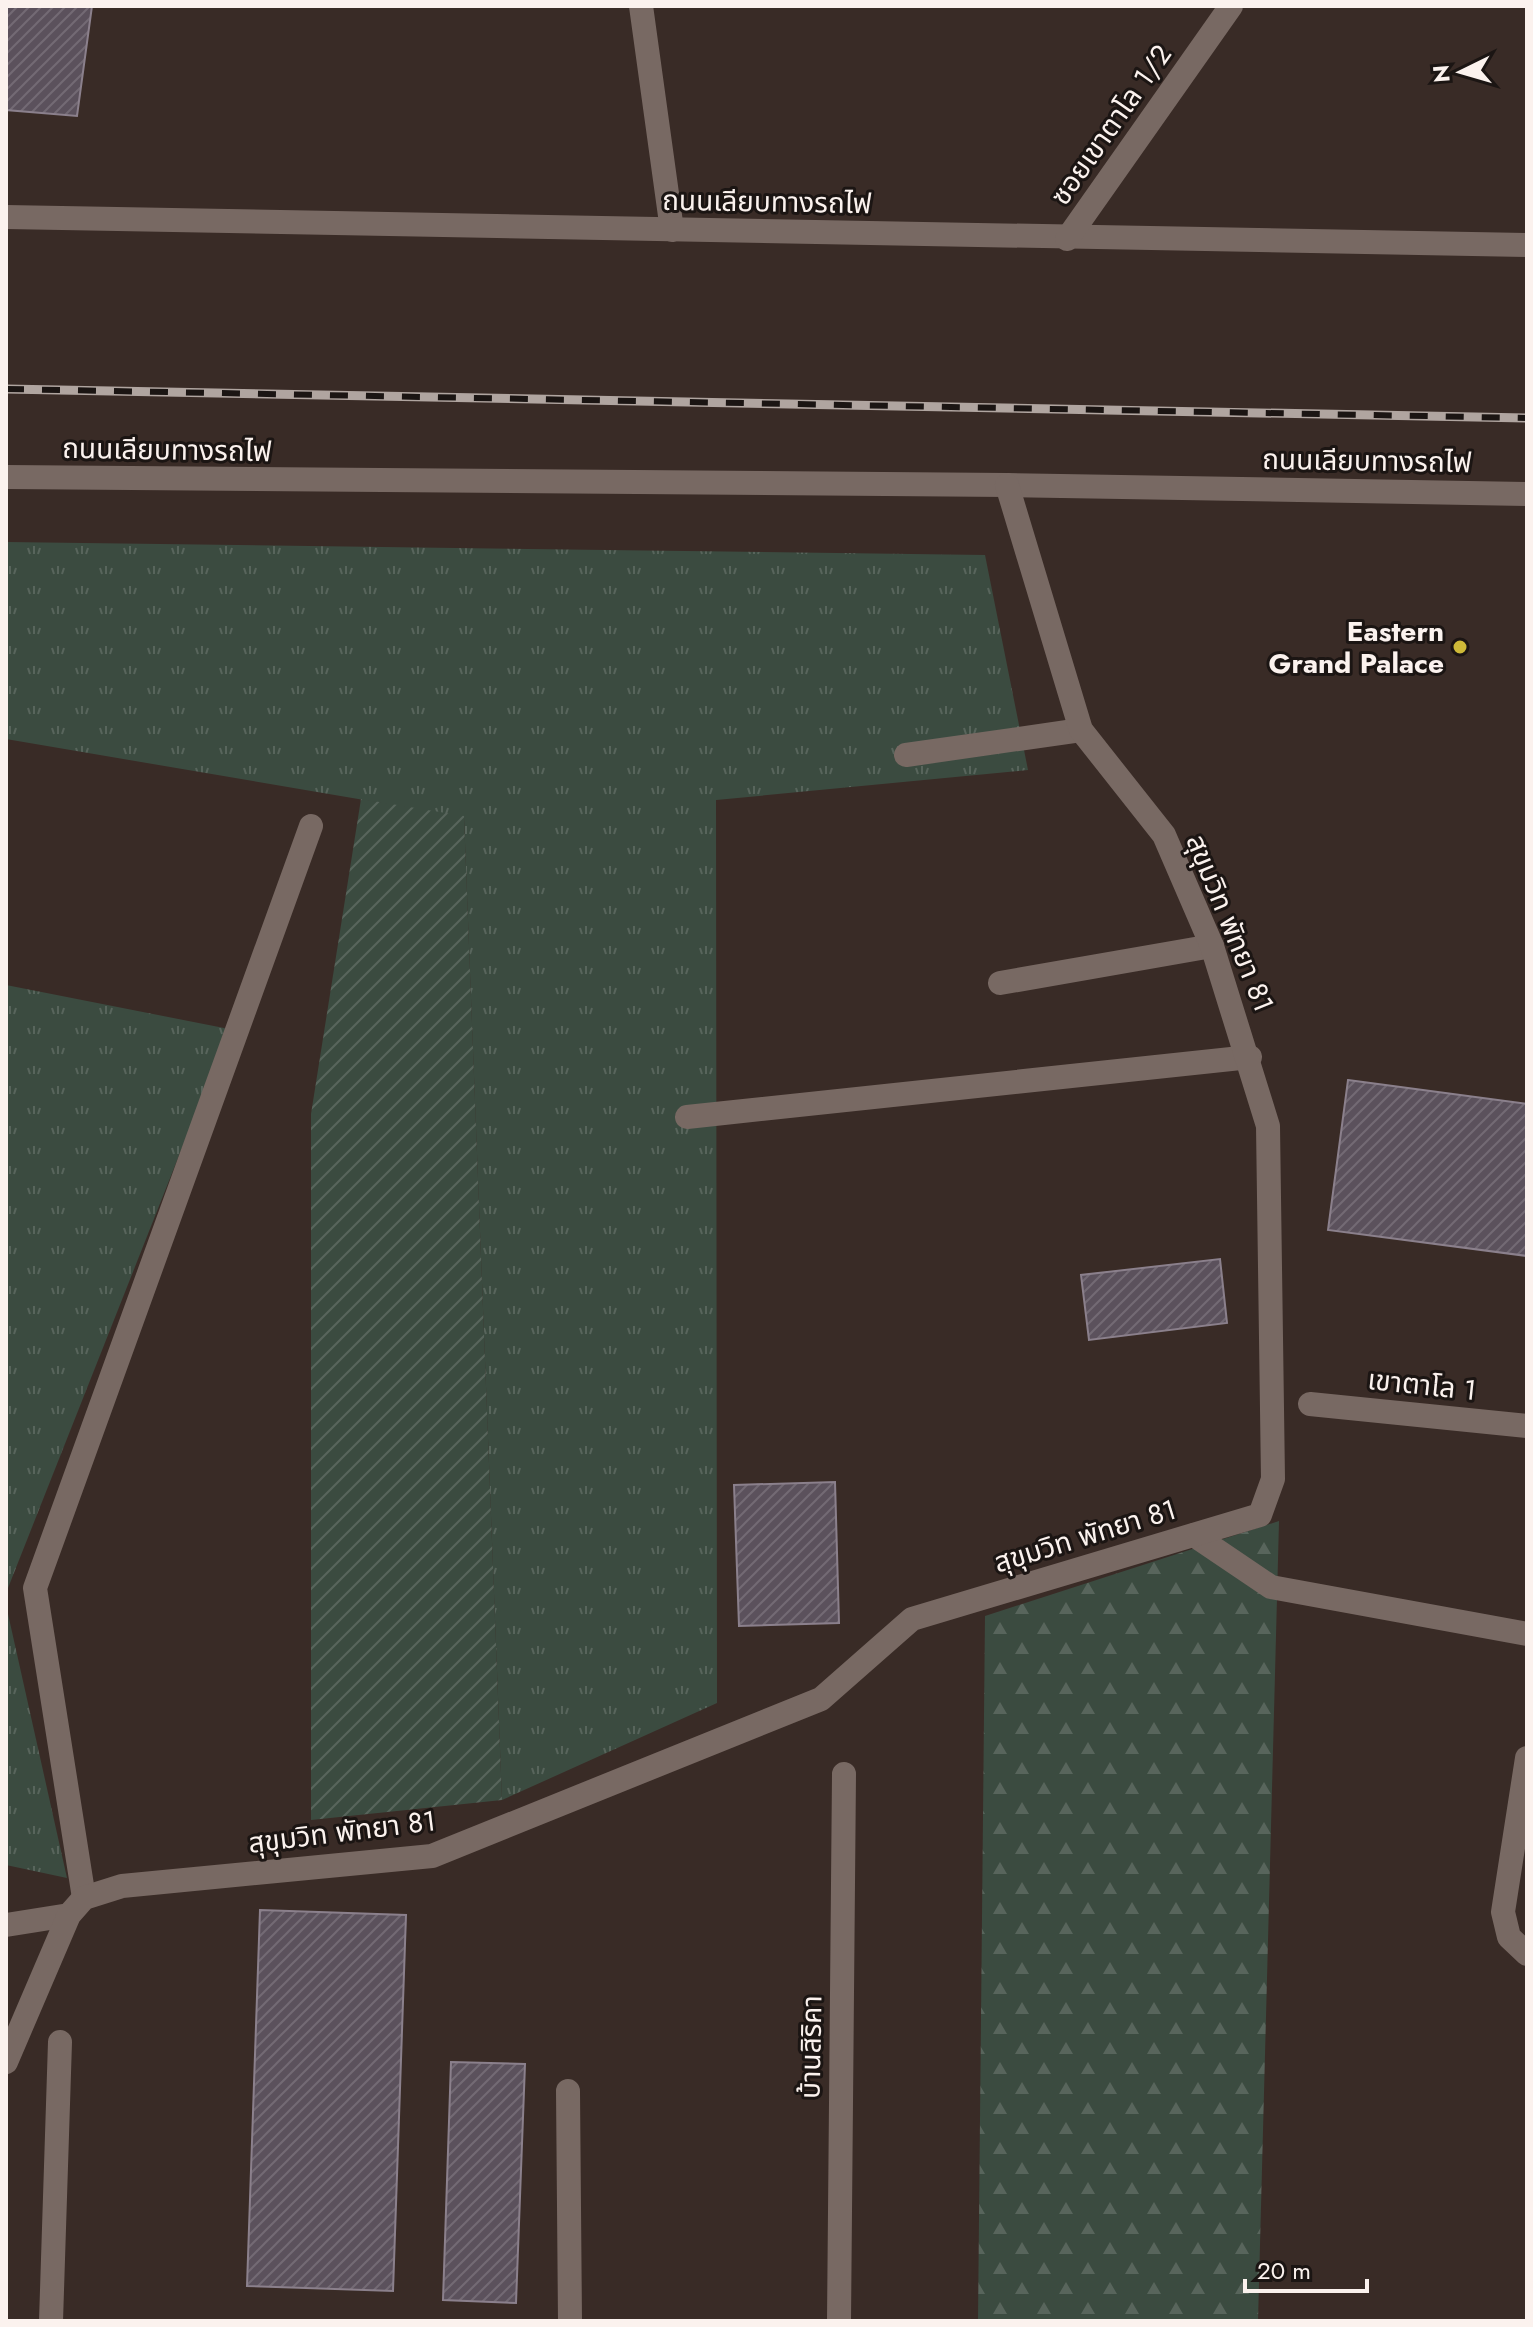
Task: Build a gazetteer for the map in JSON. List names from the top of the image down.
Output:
{
  "streets": {
    "street": [
      "ซอยเขาตาโล 1/2",
      "ถนนเลียบทางรถไฟ",
      "สุขุมวิท พัทยา 81",
      "เขาตาโล 1",
      "บ้านสิริคา"
    ]
  },
  "crossings": [
    ["ซอยเขาตาโล 1/2", "ถนนเลียบทางรถไฟ"],
    ["ถนนเลียบทางรถไฟ", "สุขุมวิท พัทยา 81"]
  ],
  "places": ["Eastern Grand Palace"],
  "scale_bar": "20 m",
  "north": "left"
}
